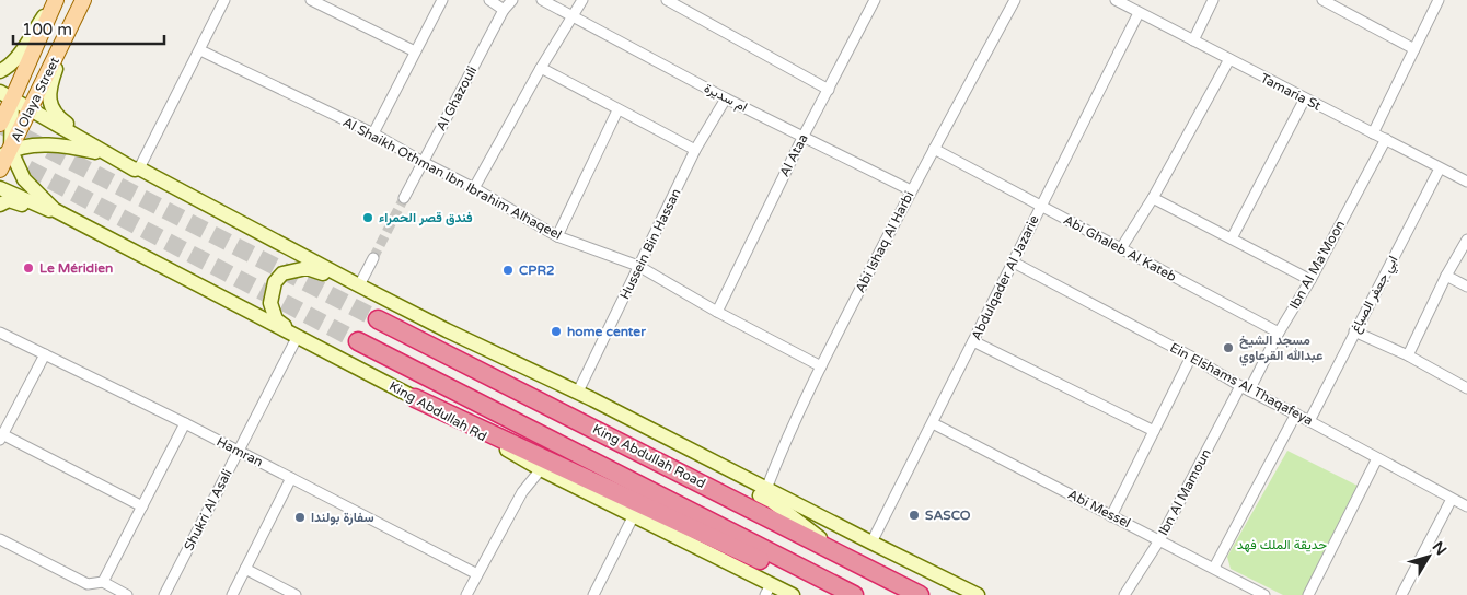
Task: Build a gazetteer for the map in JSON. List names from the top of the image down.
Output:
{
  "streets": {
    "highway": ["King Abdullah Road"],
    "main road": ["Al Olaya Street", "King Abdullah Rd"],
    "street": [
      "Tamaria St",
      "ام سديرة",
      "Al Ghazouli",
      "Al Ataa",
      "Al Shaikh Othman Ibn Ibrahim Alhaqeel",
      "Abi Ishaq Al Harbi",
      "Hussein Bin Hassan",
      "Abi Ghaleb Al Kateb",
      "Ibn Al Ma'Moon",
      "Abdulqader Al Jazarie",
      "ابي جعفر الصباغ",
      "Ein Elshams Al Thaqafeya",
      "Hamran",
      "Ibn Al Mamoun",
      "Abi Messel",
      "Shukri Al Asali"
    ]
  },
  "crossings": [
    ["Tamaria St", "Ibn Al Ma'Moon"],
    ["Tamaria St", "Abdulqader Al Jazarie"],
    ["Tamaria St", "ابي جعفر الصباغ"],
    ["ام سديرة", "Al Ataa"],
    ["ام سديرة", "Abi Ishaq Al Harbi"],
    ["ام سديرة", "Hussein Bin Hassan"],
    ["Al Ghazouli", "Al Shaikh Othman Ibn Ibrahim Alhaqeel"],
    ["Al Ataa", "Al Shaikh Othman Ibn Ibrahim Alhaqeel"],
    ["Al Shaikh Othman Ibn Ibrahim Alhaqeel", "Abi Ishaq Al Harbi"],
    ["Al Shaikh Othman Ibn Ibrahim Alhaqeel", "Hussein Bin Hassan"],
    ["Abi Ishaq Al Harbi", "Abi Ghaleb Al Kateb"],
    ["Abi Ghaleb Al Kateb", "Ibn Al Ma'Moon"],
    ["Abi Ghaleb Al Kateb", "Abdulqader Al Jazarie"],
    ["Ibn Al Ma'Moon", "Ein Elshams Al Thaqafeya"],
    ["Ibn Al Ma'Moon", "Ibn Al Mamoun"],
    ["Abdulqader Al Jazarie", "Ein Elshams Al Thaqafeya"],
    ["Abdulqader Al Jazarie", "Abi Messel"],
    ["ابي جعفر الصباغ", "Ein Elshams Al Thaqafeya"],
    ["Ein Elshams Al Thaqafeya", "Ibn Al Mamoun"],
    ["King Abdullah Rd", "Shukri Al Asali"],
    ["Hamran", "Shukri Al Asali"],
    ["Ibn Al Mamoun", "Abi Messel"]
  ],
  "parks": ["حديقة الملك فهد"],
  "places": [
    "فندق قصر الحمراء",
    "Le Méridien",
    "CPR2",
    "home center",
    "مسجد الشيخ عبدالله القرعاوي",
    "SASCO",
    "سفارة بولندا"
  ],
  "scale_bar": "100 m",
  "north": "top right"
}
